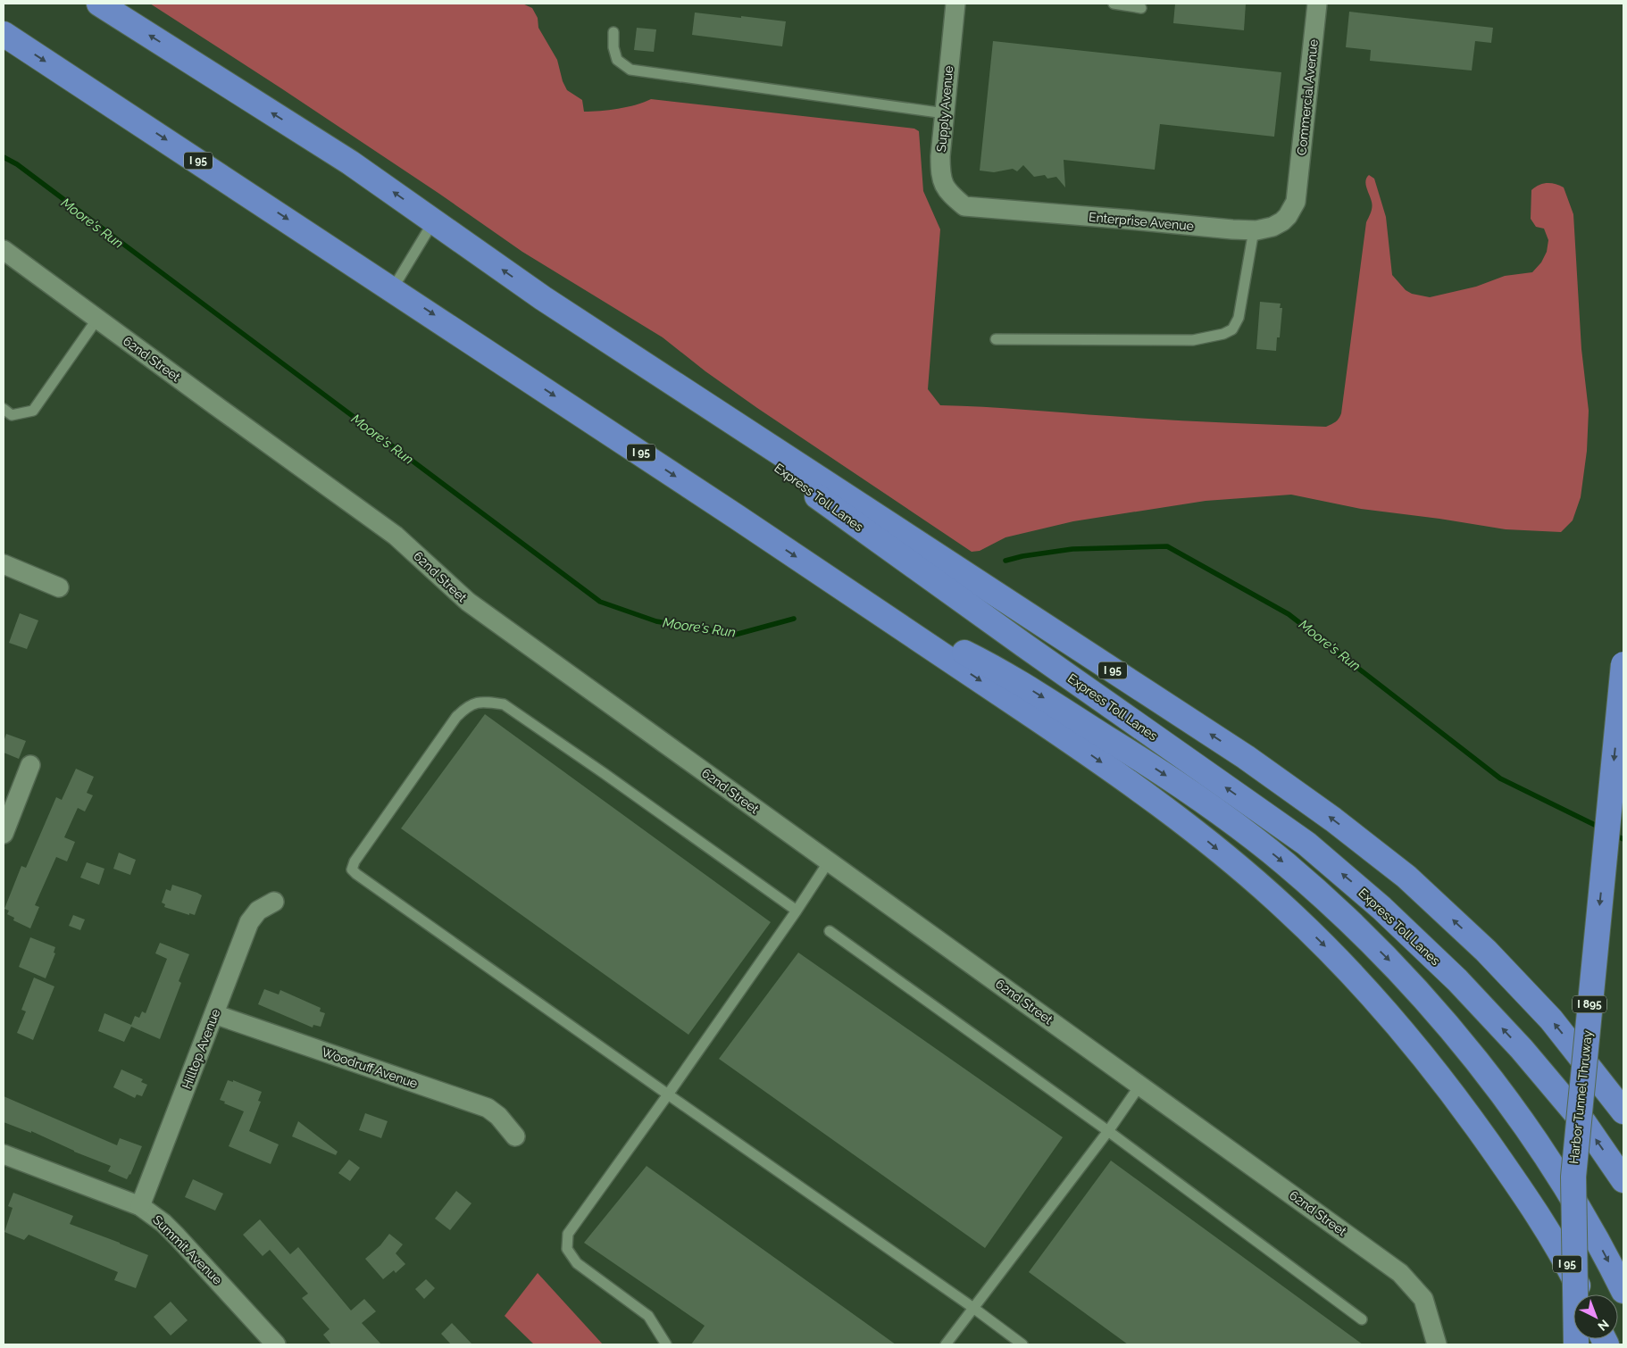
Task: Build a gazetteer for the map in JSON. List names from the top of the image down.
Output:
{
  "streets": {
    "highway": [
      "I 95",
      "Express Toll Lanes",
      "I 895",
      "Harbor Tunnel Thruway"
    ],
    "street": [
      "Commercial Avenue",
      "Supply Avenue",
      "Enterprise Avenue",
      "62nd Street",
      "Hilltop Avenue",
      "Woodruff Avenue",
      "Summit Avenue"
    ]
  },
  "crossings": [
    ["Commercial Avenue", "Enterprise Avenue"],
    ["Supply Avenue", "Enterprise Avenue"],
    ["I 95", "Express Toll Lanes"],
    ["Hilltop Avenue", "Woodruff Avenue"],
    ["Hilltop Avenue", "Summit Avenue"]
  ],
  "one_way": ["Harbor Tunnel Thruway"],
  "water": ["Moore's Run"],
  "north": "bottom right"
}
